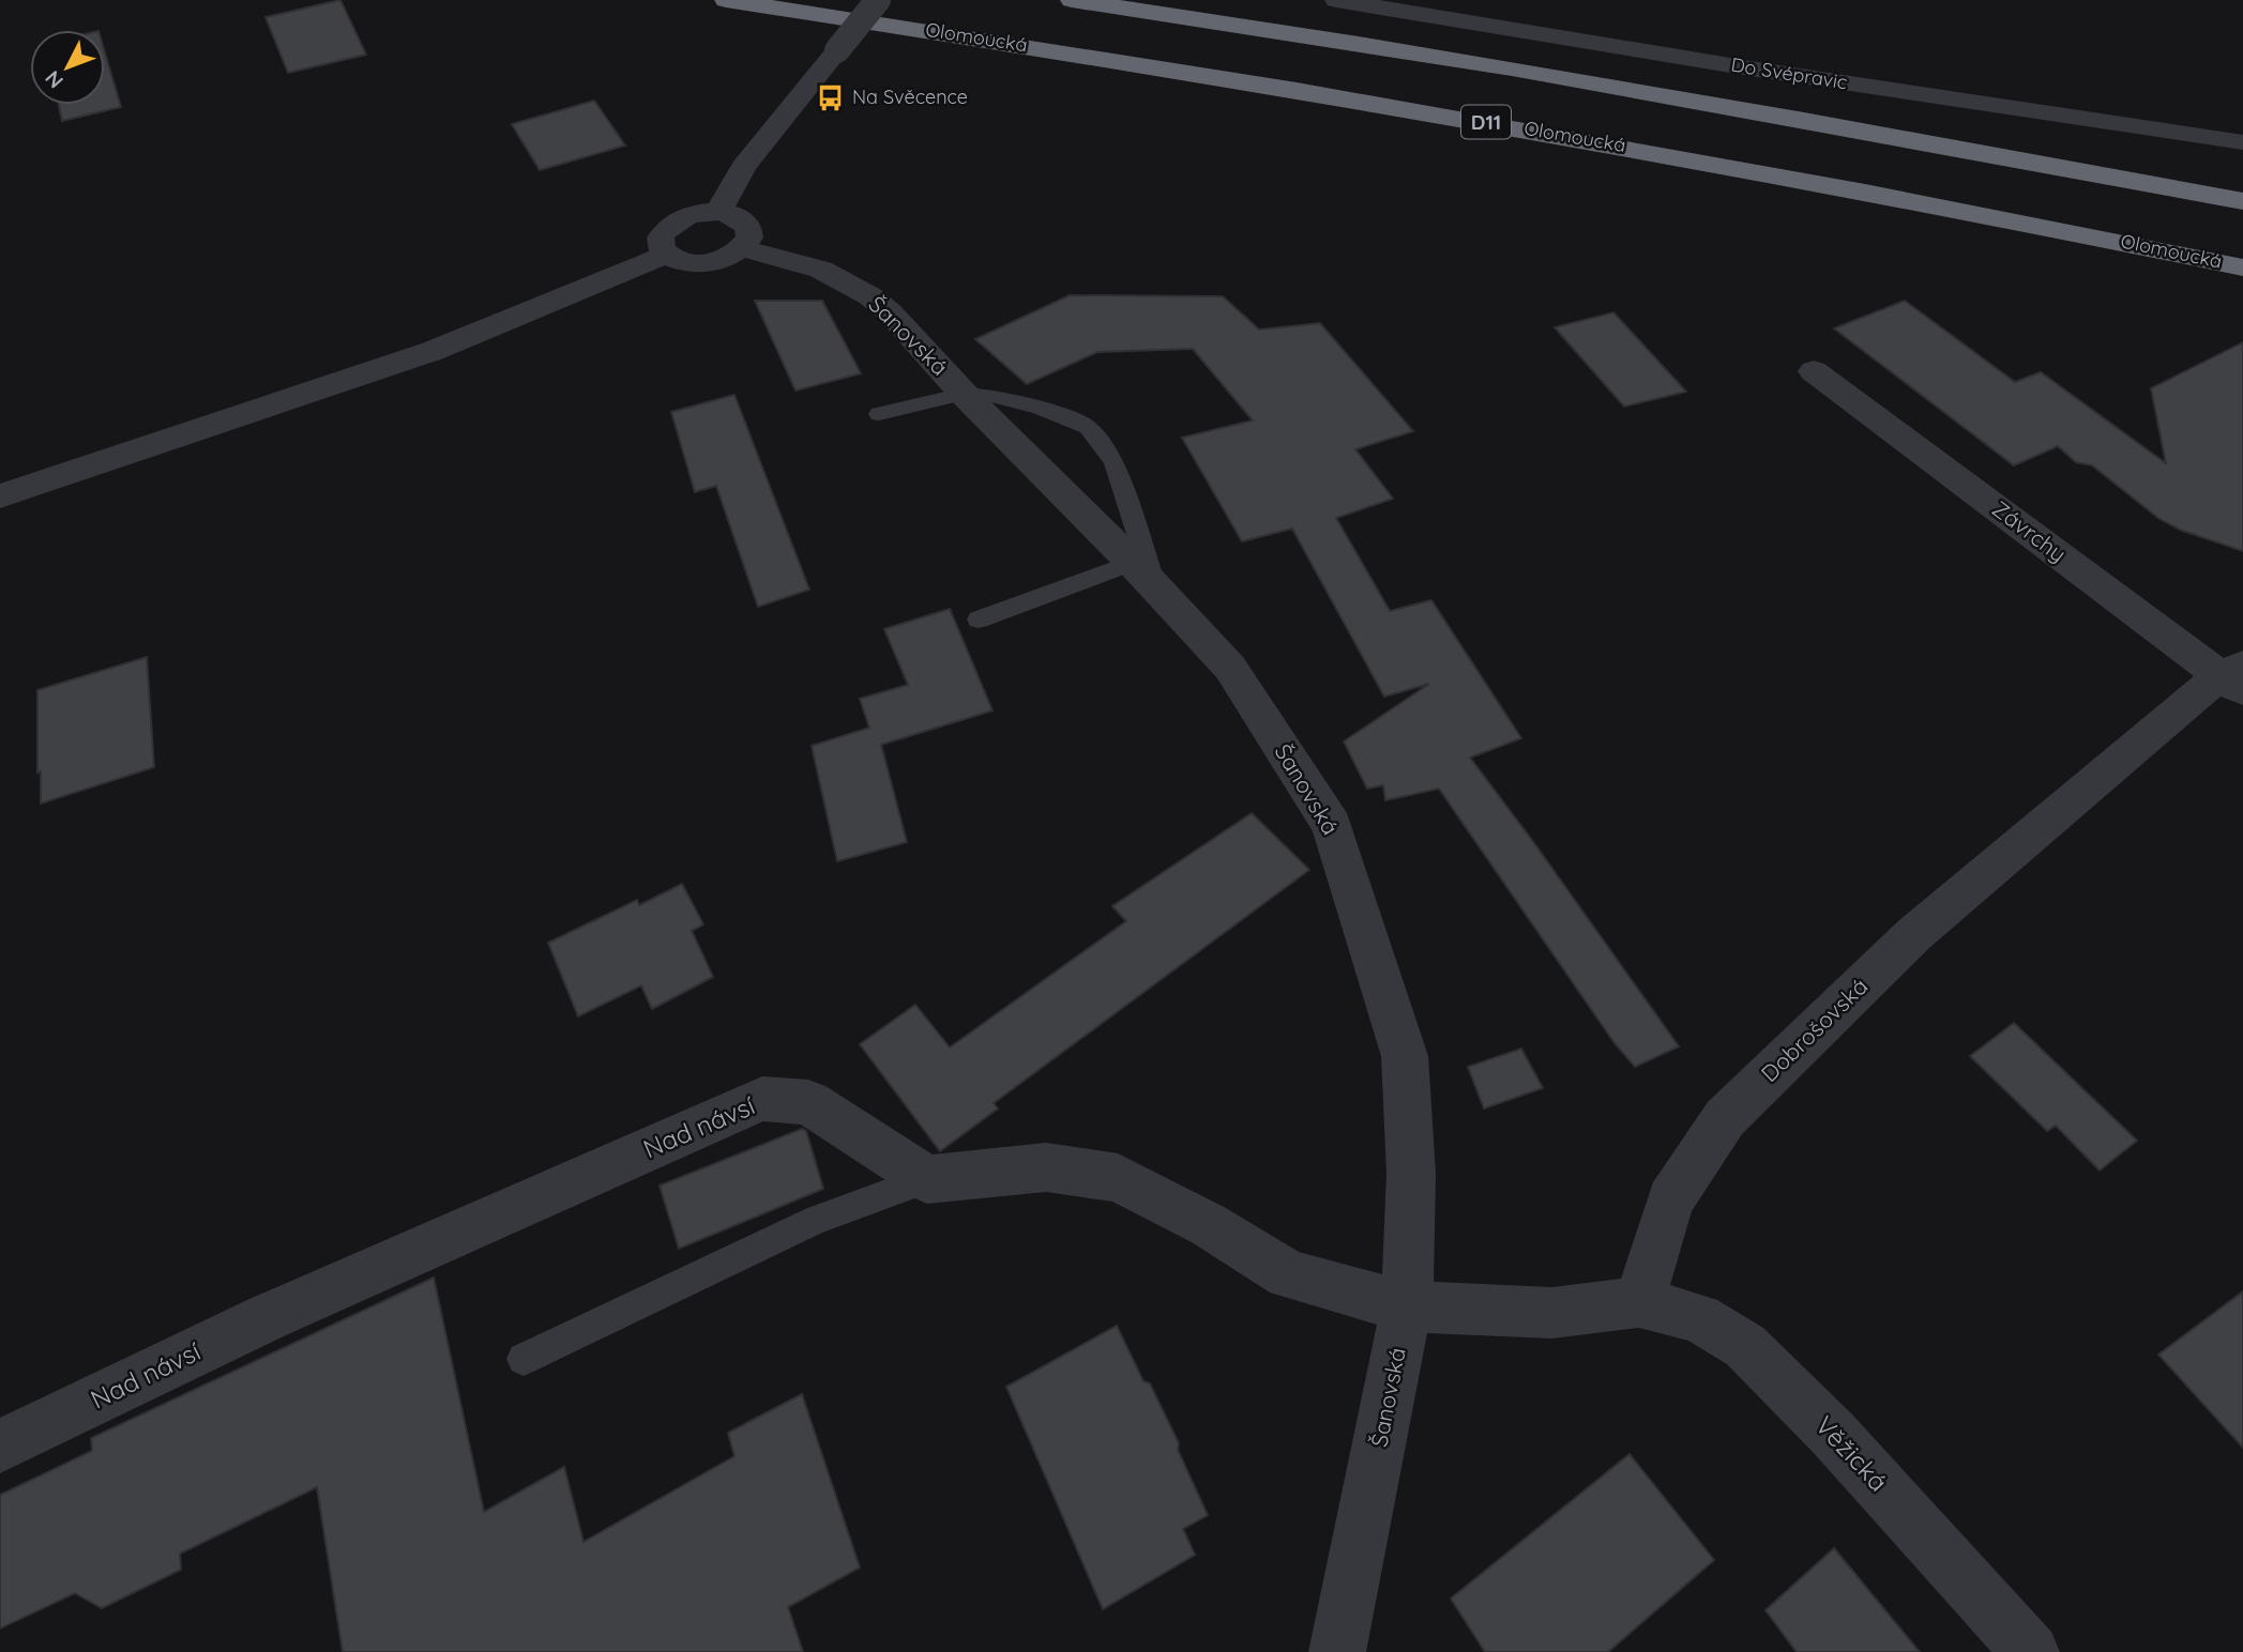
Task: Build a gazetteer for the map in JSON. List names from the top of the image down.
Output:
{
  "streets": {
    "highway": ["Olomoucká", "D11"],
    "street": [
      "Do Svépravic",
      "Šanovská",
      "Závrchy",
      "Dobrošovská",
      "Nad návsí",
      "Věžická"
    ]
  },
  "crossings": [
    ["Závrchy", "Dobrošovská"],
    ["Dobrošovská", "Věžická"]
  ],
  "places": {
    "bus stop": ["Na Svěcence"]
  },
  "north": "bottom left"
}
